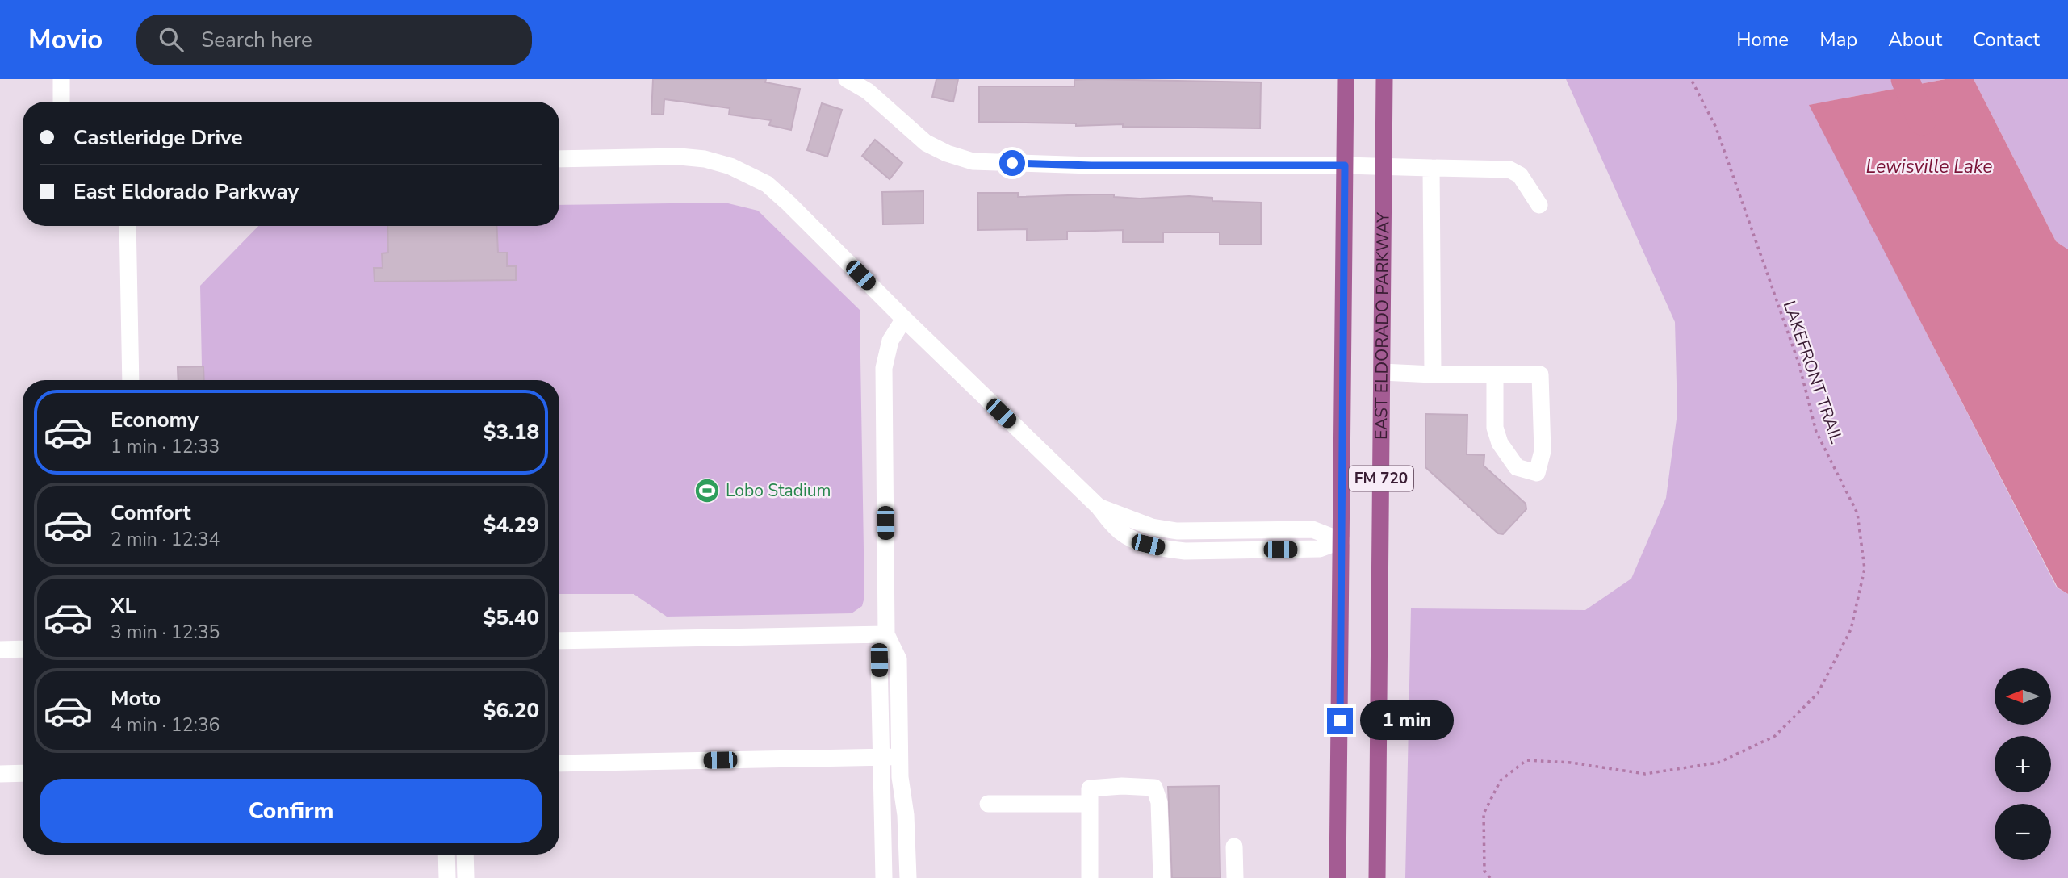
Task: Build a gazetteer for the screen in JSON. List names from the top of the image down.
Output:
{
  "streets": {
    "main road": ["EAST ELDORADO PARKWAY", "FM 720"],
    "path": ["LAKEFRONT TRAIL"]
  },
  "water": ["Lewisville Lake"],
  "places": {
    "sports": ["Lobo Stadium"]
  },
  "north": "left",
  "page": {
    "header": "Movio",
    "search": "Search here",
    "nav": [
      "Home",
      "Map",
      "About",
      "Contact"
    ],
    "banner": ["Castleridge Drive", "East Eldorado Parkway"],
    "list": [
      {
        "name": "Economy",
        "note": "1 min · 12:33",
        "value": "$3.18"
      },
      {
        "name": "Comfort",
        "note": "2 min · 12:34",
        "value": "$4.29"
      },
      {
        "name": "XL",
        "note": "3 min · 12:35",
        "value": "$5.40"
      },
      {
        "name": "Moto",
        "note": "4 min · 12:36",
        "value": "$6.20"
      }
    ],
    "map_buttons": ["+", "−"],
    "bubble": "1 min",
    "buttons": "Confirm"
  }
}
